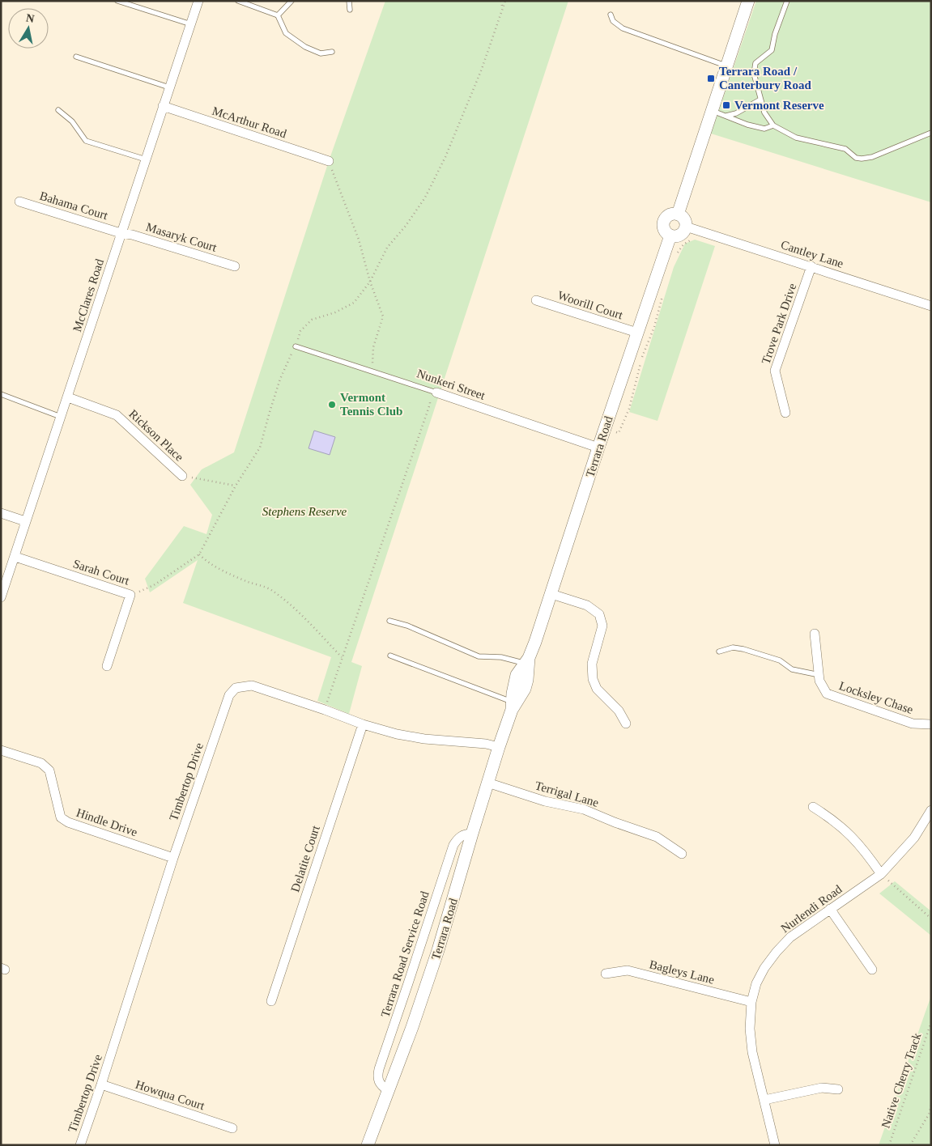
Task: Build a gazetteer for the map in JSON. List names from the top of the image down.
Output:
{
  "streets": {
    "main road": ["Terrara Road"],
    "street": [
      "McArthur Road",
      "Bahama Court",
      "Masaryk Court",
      "Cantley Lane",
      "McClares Road",
      "Woorill Court",
      "Trove Park Drive",
      "Nunkeri Street",
      "Rickson Place",
      "Sarah Court",
      "Locksley Chase",
      "Timbertop Drive",
      "Terrigal Lane",
      "Hindle Drive",
      "Delatite Court",
      "Nurlendi Road",
      "Terrara Road Service Road",
      "Bagleys Lane",
      "Howqua Court"
    ],
    "path": ["Native Cherry Track"]
  },
  "crossings": [
    ["McArthur Road", "McClares Road"],
    ["Bahama Court", "Masaryk Court"],
    ["Bahama Court", "McClares Road"],
    ["Masaryk Court", "McClares Road"],
    ["Cantley Lane", "Trove Park Drive"],
    ["Cantley Lane", "Terrara Road"],
    ["McClares Road", "Rickson Place"],
    ["McClares Road", "Sarah Court"],
    ["Woorill Court", "Terrara Road"],
    ["Nunkeri Street", "Terrara Road"],
    ["Terrara Road", "Timbertop Drive"],
    ["Terrara Road", "Terrigal Lane"],
    ["Terrara Road", "Terrara Road Service Road"],
    ["Timbertop Drive", "Hindle Drive"],
    ["Timbertop Drive", "Delatite Court"],
    ["Timbertop Drive", "Howqua Court"],
    ["Nurlendi Road", "Bagleys Lane"]
  ],
  "parks": ["Stephens Reserve"],
  "places": {
    "transit": ["Terrara Road / Canterbury Road", "Vermont Reserve"],
    "other": ["Vermont Tennis Club"]
  },
  "north": "top"
}
